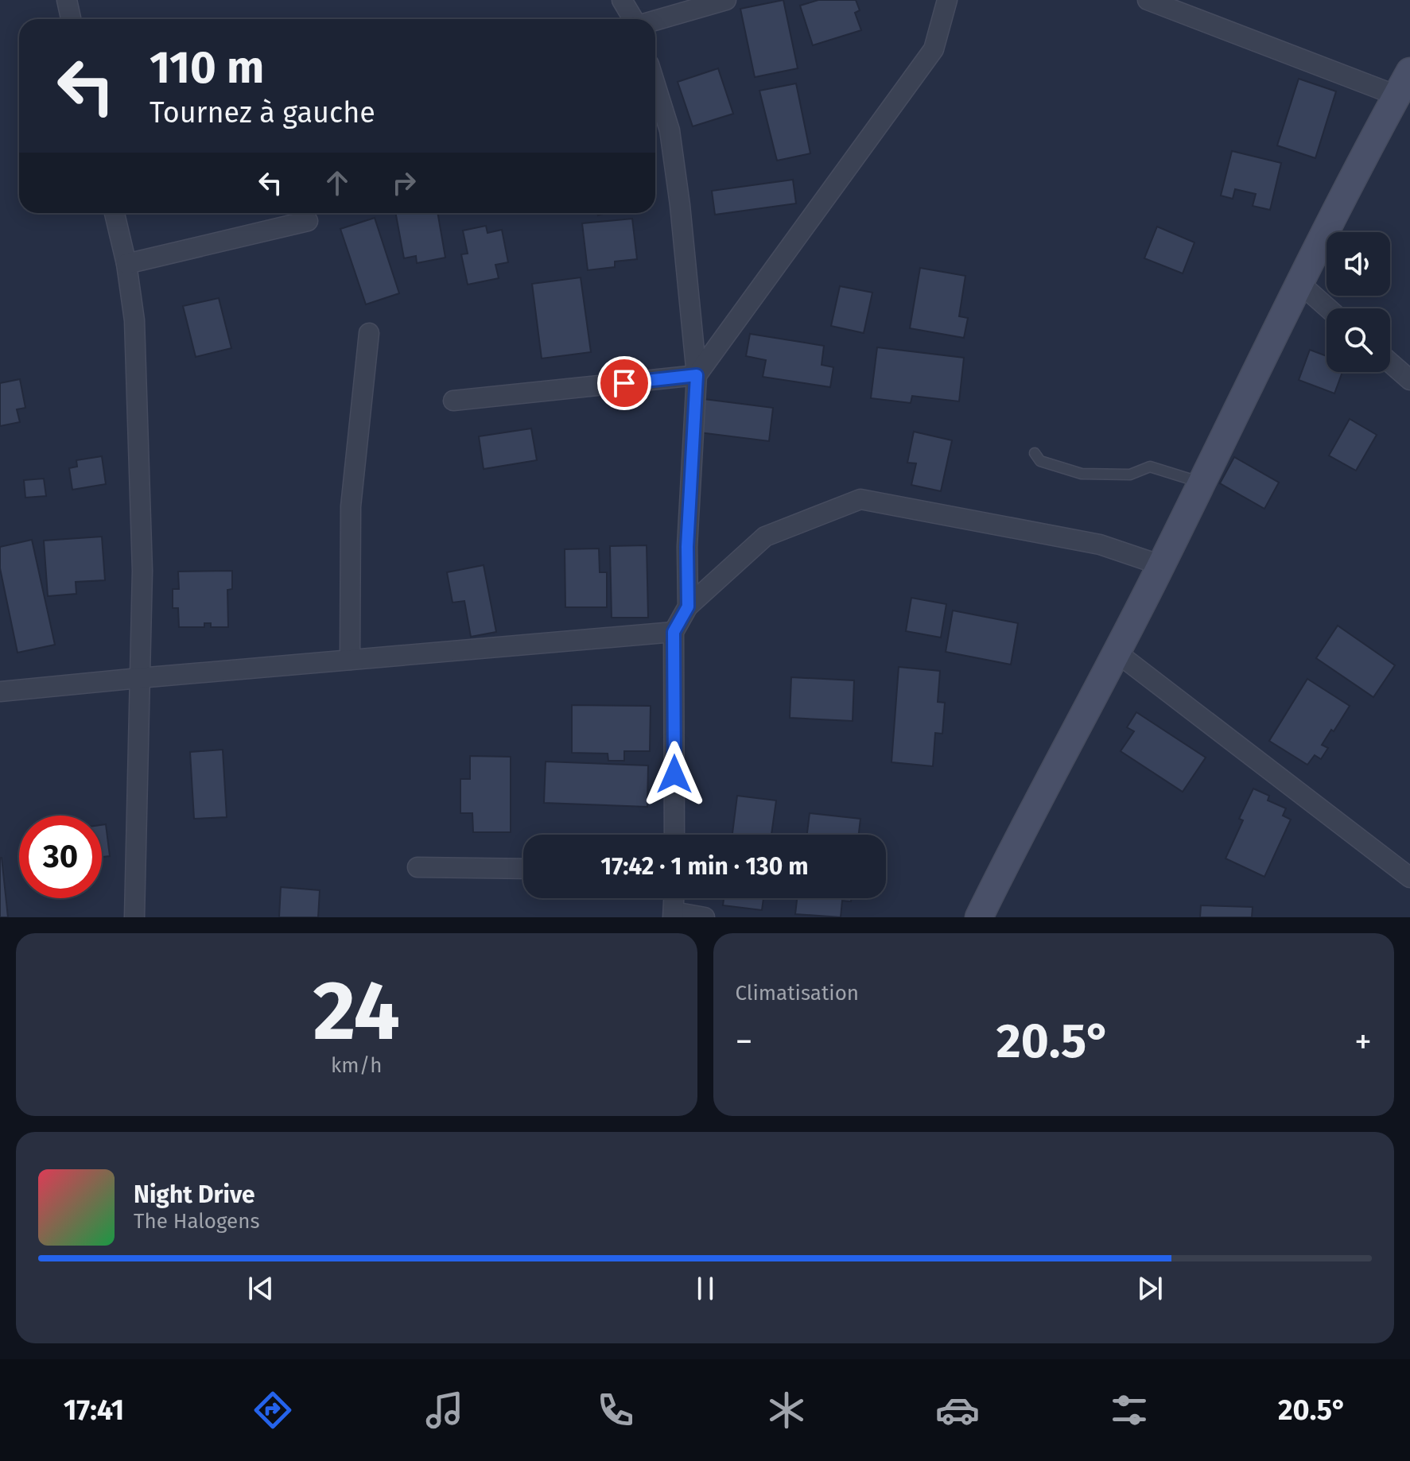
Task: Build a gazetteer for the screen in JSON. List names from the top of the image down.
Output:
{
  "page": {
    "turn": ["110 m", "Tournez à gauche"],
    "limit": "30",
    "trip": "17:42 · 1 min · 130 m",
    "tile": [
      ["24", "km/h"],
      "Climatisation"
    ],
    "heat": ["−", "20.5°", "+"],
    "song": ["Night Drive", "The Halogens"],
    "tabs": ["17:41", "20.5°"]
  }
}
